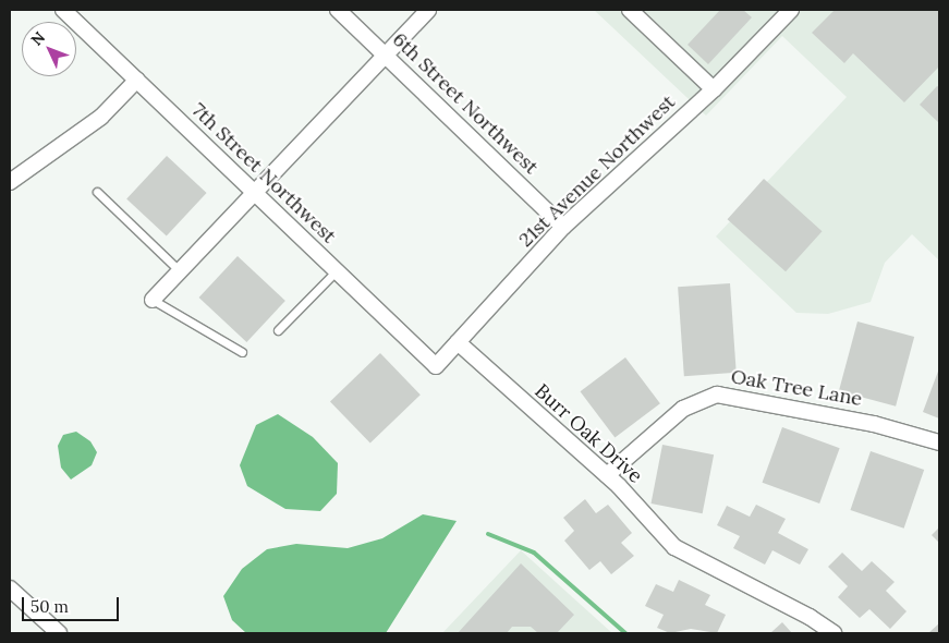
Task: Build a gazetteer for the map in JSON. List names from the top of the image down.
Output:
{
  "streets": {
    "street": [
      "6th Street Northwest",
      "21st Avenue Northwest",
      "7th Street Northwest",
      "Oak Tree Lane",
      "Burr Oak Drive"
    ]
  },
  "crossings": [
    ["6th Street Northwest", "21st Avenue Northwest"],
    ["21st Avenue Northwest", "7th Street Northwest"],
    ["21st Avenue Northwest", "Burr Oak Drive"],
    ["Oak Tree Lane", "Burr Oak Drive"]
  ],
  "scale_bar": "50 m",
  "north": "top left"
}
